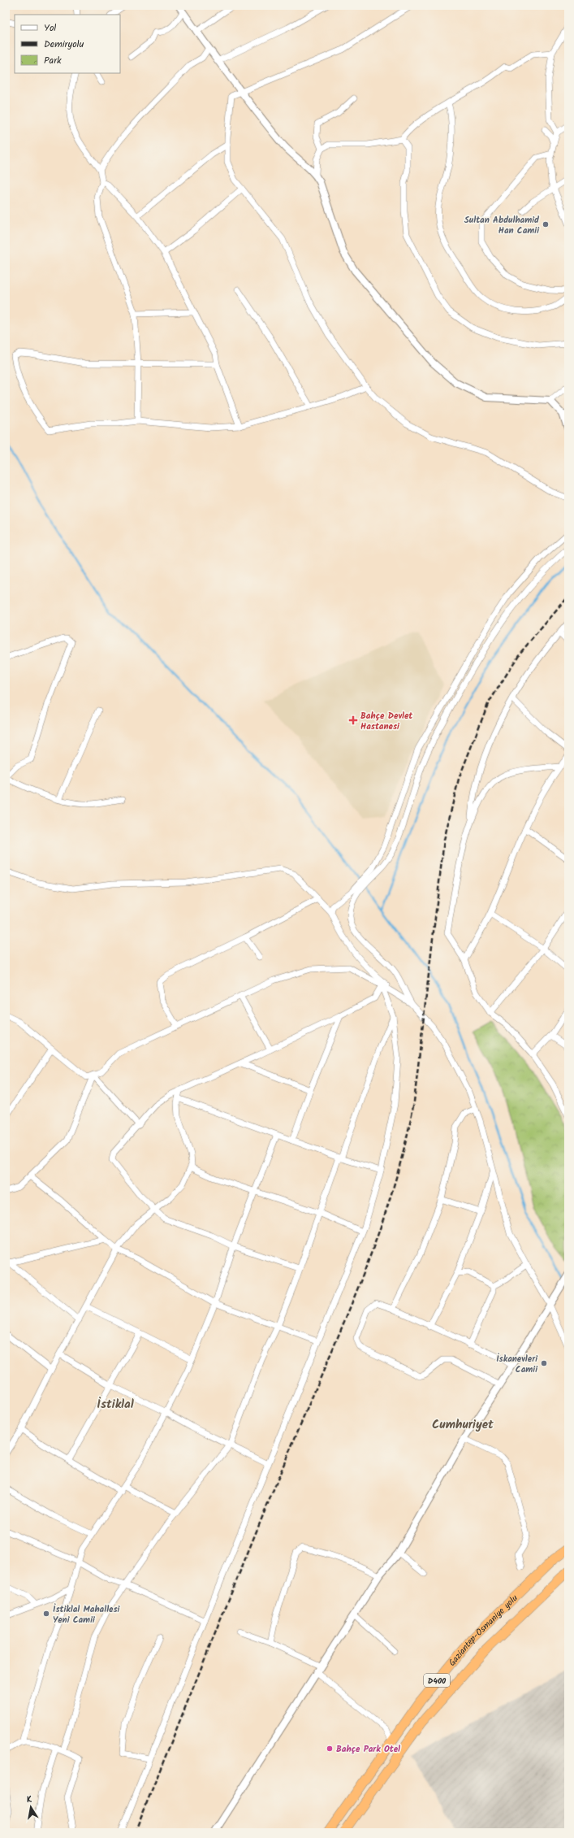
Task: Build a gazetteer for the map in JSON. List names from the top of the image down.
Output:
{
  "streets": {
    "highway": ["Gaziantep-Osmaniye yolu", "D400"]
  },
  "districts": ["İstiklal", "Cumhuriyet"],
  "places": {
    "other": [
      "Sultan Abdulhamid Han Camii",
      "İskanevleri Camii",
      "İstiklal Mahallesi Yeni Camii",
      "Bahçe Park Otel"
    ],
    "health": ["Bahçe Devlet Hastanesi"]
  },
  "legend": ["Yol", "Demiryolu", "Park"],
  "north": "top"
}
